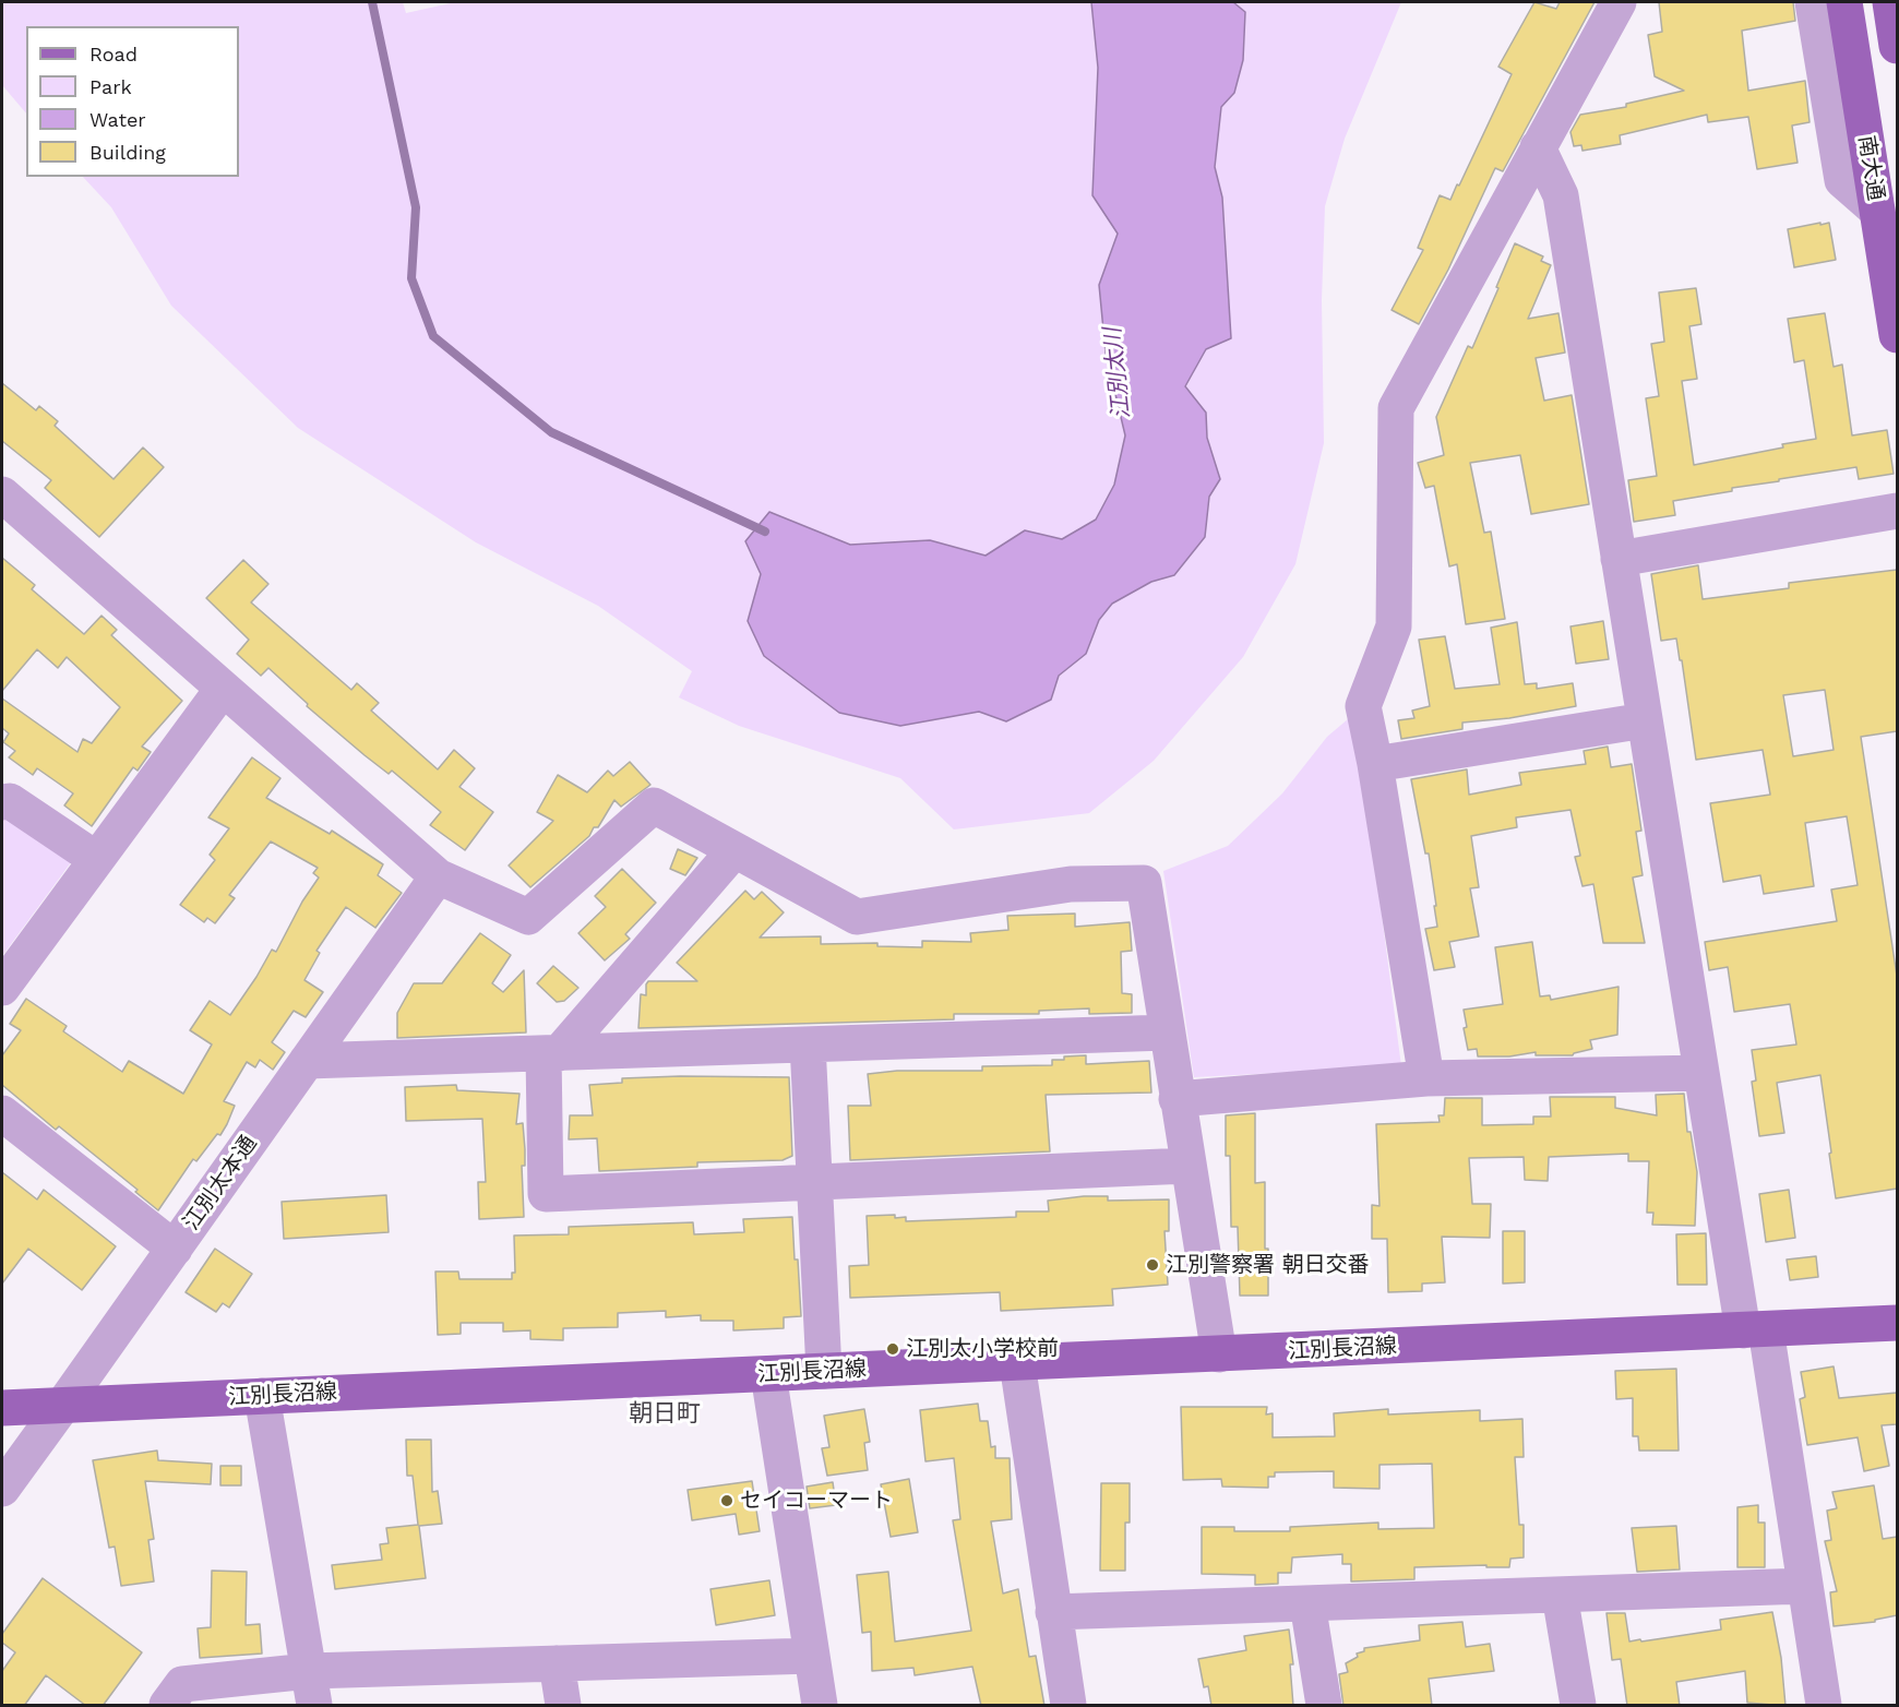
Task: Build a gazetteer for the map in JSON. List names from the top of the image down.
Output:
{
  "streets": {
    "main road": ["南大通", "江別長沼線"],
    "street": ["江別太本通"]
  },
  "crossings": [
    ["江別太本通", "江別長沼線"]
  ],
  "districts": ["朝日町"],
  "water": ["江別太川"],
  "places": ["江別警察署 朝日交番", "江別太小学校前", "セイコーマート"],
  "legend": [
    "Road",
    "Park",
    "Water",
    "Building"
  ]
}
